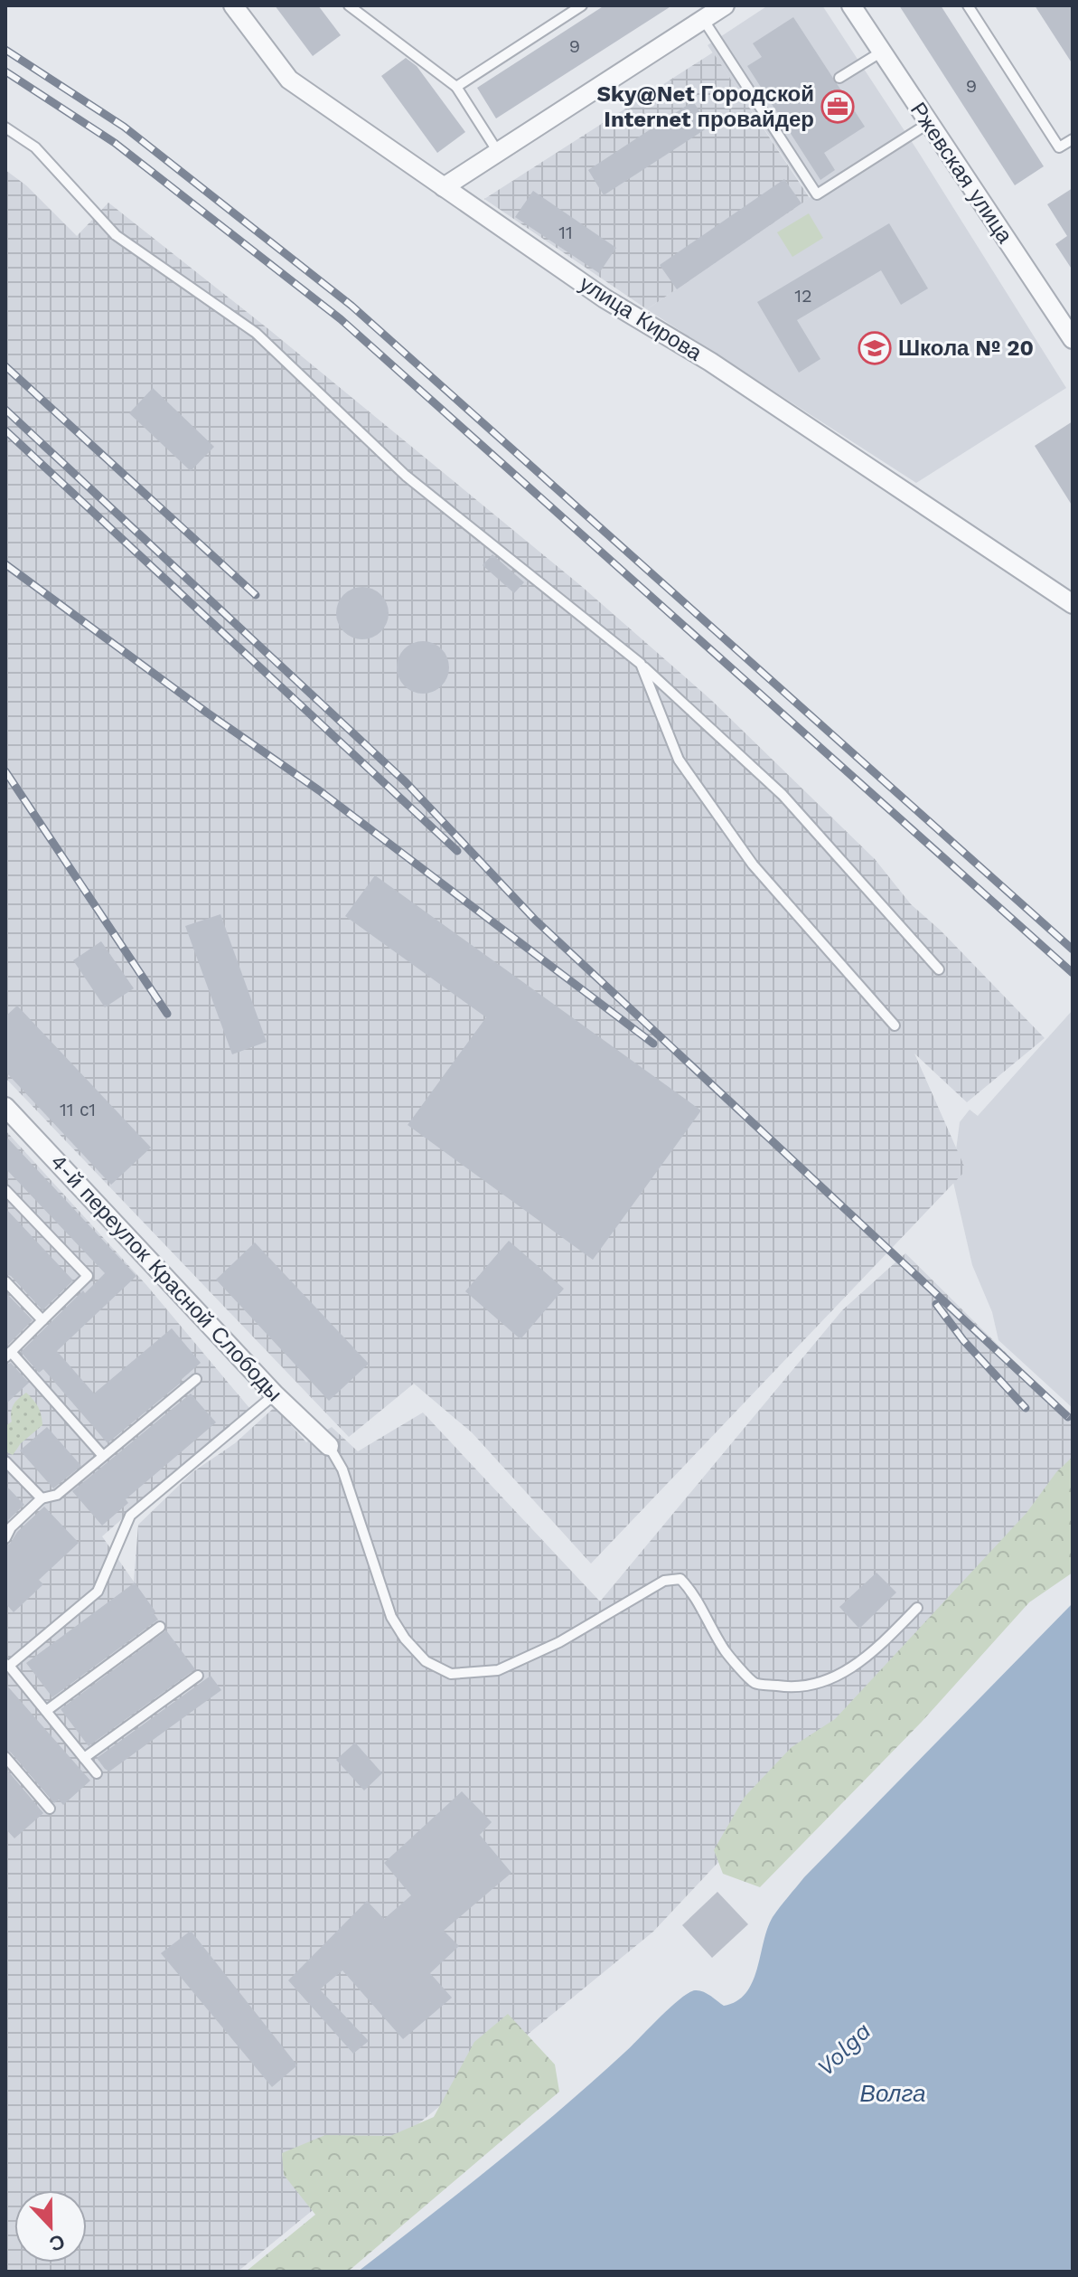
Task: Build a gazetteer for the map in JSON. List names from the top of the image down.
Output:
{
  "streets": {
    "street": ["Ржевская улица", "улица Кирова", "4-й переулок Красной Слободы"]
  },
  "water": ["Volga", "Волга"],
  "places": {
    "office": ["Sky@Net Городской Internet провайдер"],
    "school or university": ["Школа № 20"]
  },
  "house_numbers": [
    "9",
    "9",
    "11",
    "12",
    "11 с1"
  ],
  "north": "bottom"
}
